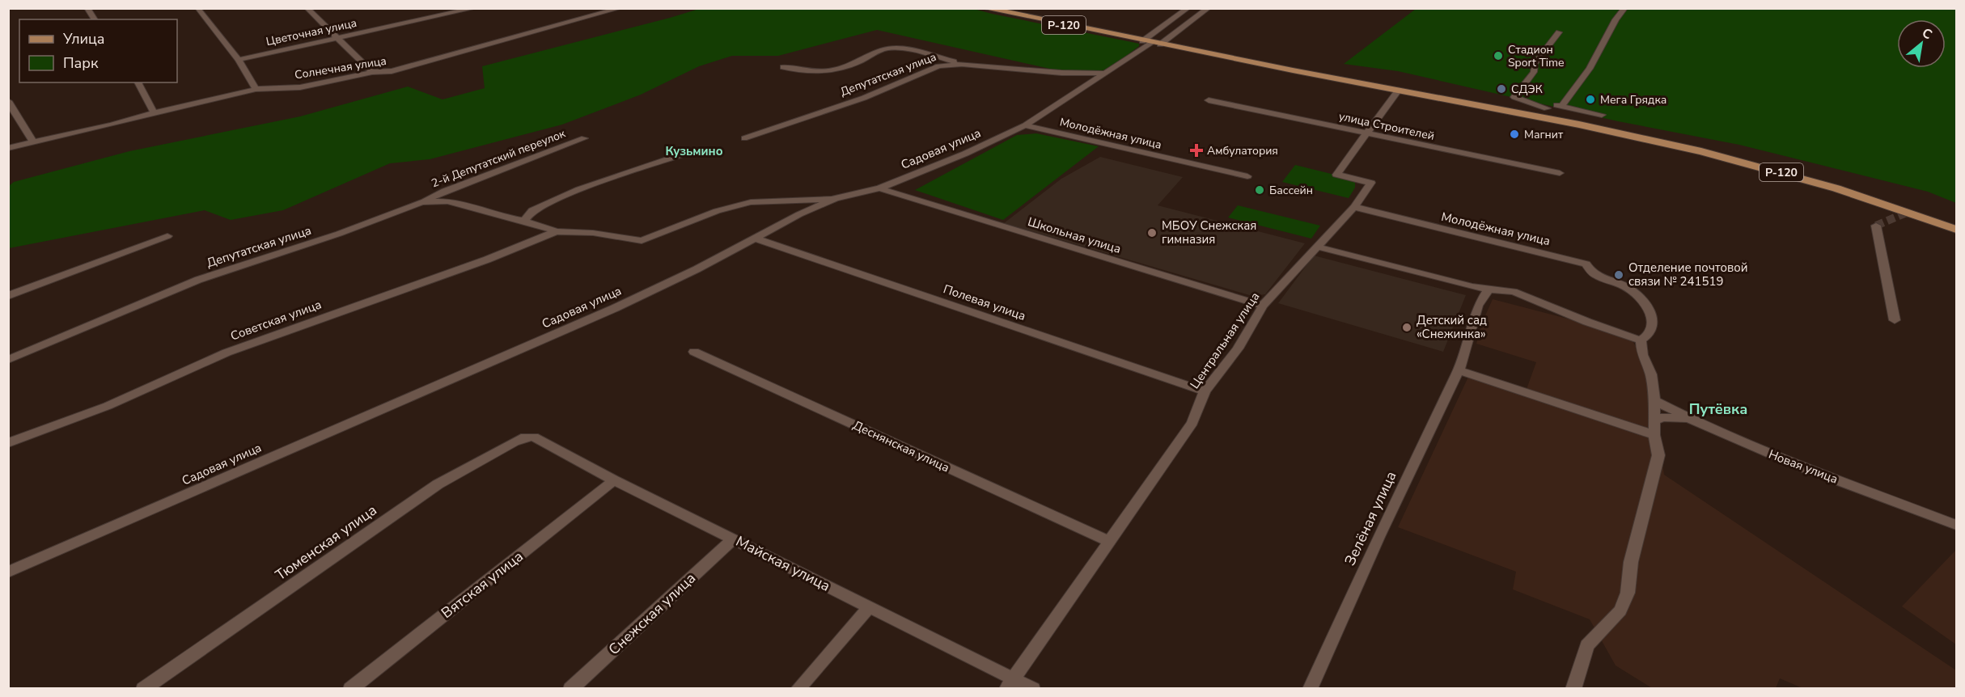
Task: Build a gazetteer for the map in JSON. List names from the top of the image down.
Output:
{
  "streets": {
    "main road": ["Р-120"],
    "street": [
      "Цветочная улица",
      "Солнечная улица",
      "Депутатская улица",
      "улица Строителей",
      "Молодёжная улица",
      "Садовая улица",
      "2-й Депутатский переулок",
      "Школьная улица",
      "Полевая улица",
      "Советская улица",
      "Центральная улица",
      "Деснянская улица",
      "Новая улица",
      "Зелёная улица",
      "Тюменская улица",
      "Майская улица",
      "Вятская улица",
      "Снежская улица"
    ]
  },
  "crossings": [
    ["Р-120", "Садовая улица"],
    ["Р-120", "Центральная улица"],
    ["Депутатская улица", "Садовая улица"],
    ["Депутатская улица", "2-й Депутатский переулок"],
    ["Депутатская улица", "Советская улица"],
    ["улица Строителей", "Центральная улица"],
    ["Молодёжная улица", "Садовая улица"],
    ["Молодёжная улица", "Центральная улица"],
    ["Садовая улица", "Школьная улица"],
    ["Садовая улица", "Полевая улица"],
    ["Школьная улица", "Центральная улица"],
    ["Полевая улица", "Центральная улица"],
    ["Центральная улица", "Деснянская улица"],
    ["Центральная улица", "Майская улица"],
    ["Тюменская улица", "Майская улица"],
    ["Майская улица", "Вятская улица"],
    ["Майская улица", "Снежская улица"]
  ],
  "districts": ["Кузьмино", "Путёвка"],
  "places": {
    "other": [
      "Стадион Sport Time",
      "СДЭК",
      "Мега Грядка",
      "Магнит",
      "Бассейн",
      "МБОУ Снежская гимназия",
      "Отделение почтовой связи № 241519",
      "Детский сад «Снежинка»"
    ],
    "health": ["Амбулатория"]
  },
  "legend": ["Улица", "Парк"],
  "north": "top right"
}
